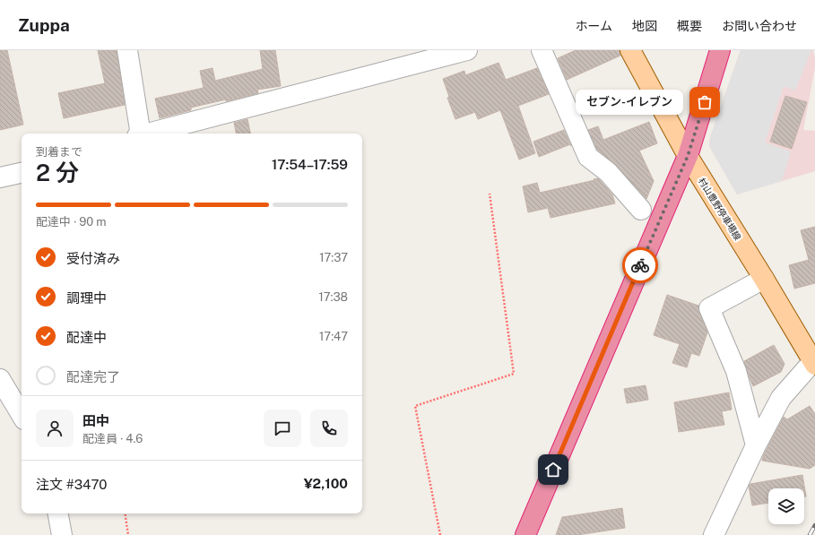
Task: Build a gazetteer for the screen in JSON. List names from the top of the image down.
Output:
{
  "streets": {
    "main road": ["村山豊野停車場線"]
  },
  "places": ["セブン-イレブン"],
  "page": {
    "header": "Zuppa",
    "nav": [
      "ホーム",
      "地図",
      "概要",
      "お問い合わせ"
    ],
    "bubble": "セブン-イレブン",
    "heading": ["2 分", "到着まで", "17:54–17:59"],
    "panel": [
      "田中",
      "配達員 · 4.6",
      "注文 #3470",
      "¥2,100"
    ],
    "bar": "配達中 · 90 m",
    "list": [
      ["受付済み", "17:37"],
      ["調理中", "17:38"],
      ["配達中", "17:47"],
      "配達完了"
    ]
  }
}
